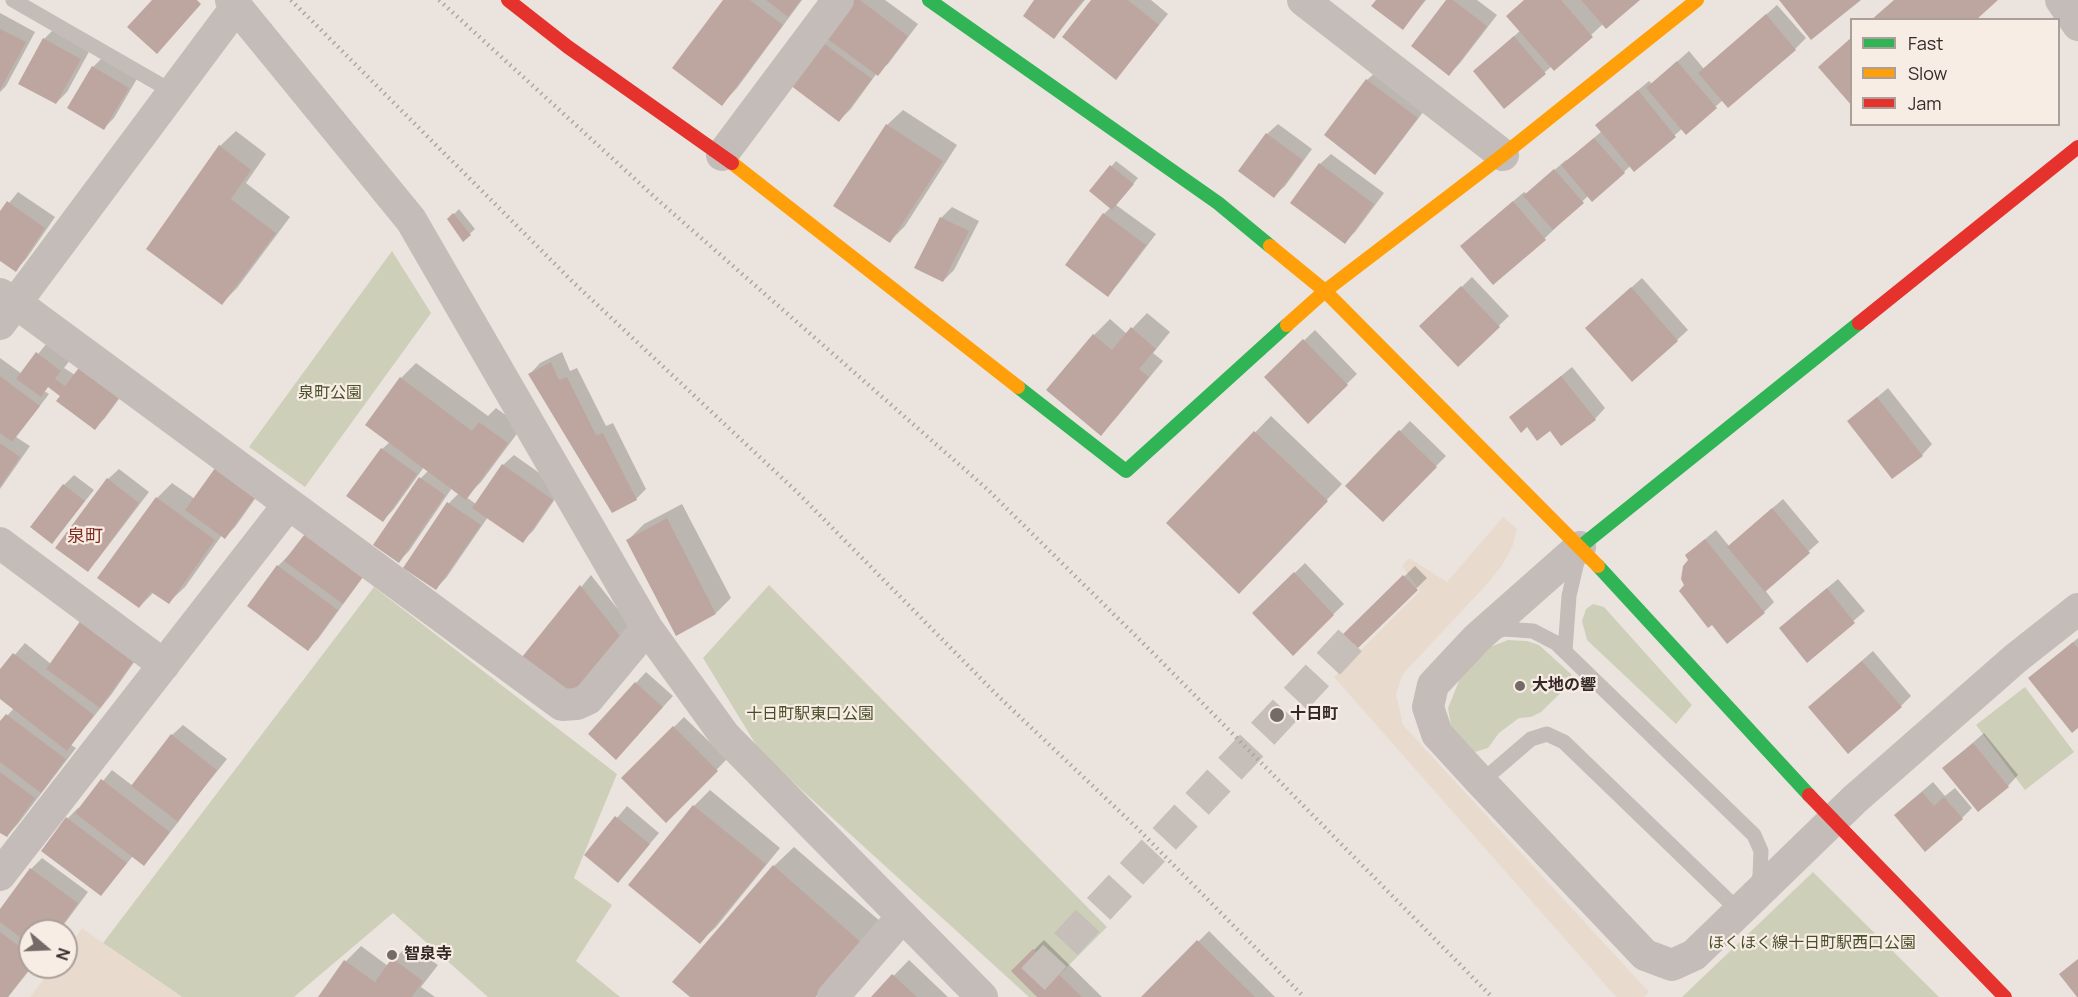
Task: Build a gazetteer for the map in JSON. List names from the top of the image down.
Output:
{
  "districts": ["泉町"],
  "parks": ["泉町公園", "十日町駅東口公園", "ほくほく線十日町駅西口公園"],
  "places": ["大地の響", "十日町", "智泉寺"],
  "legend": ["Fast", "Slow", "Jam"],
  "north": "right"
}
